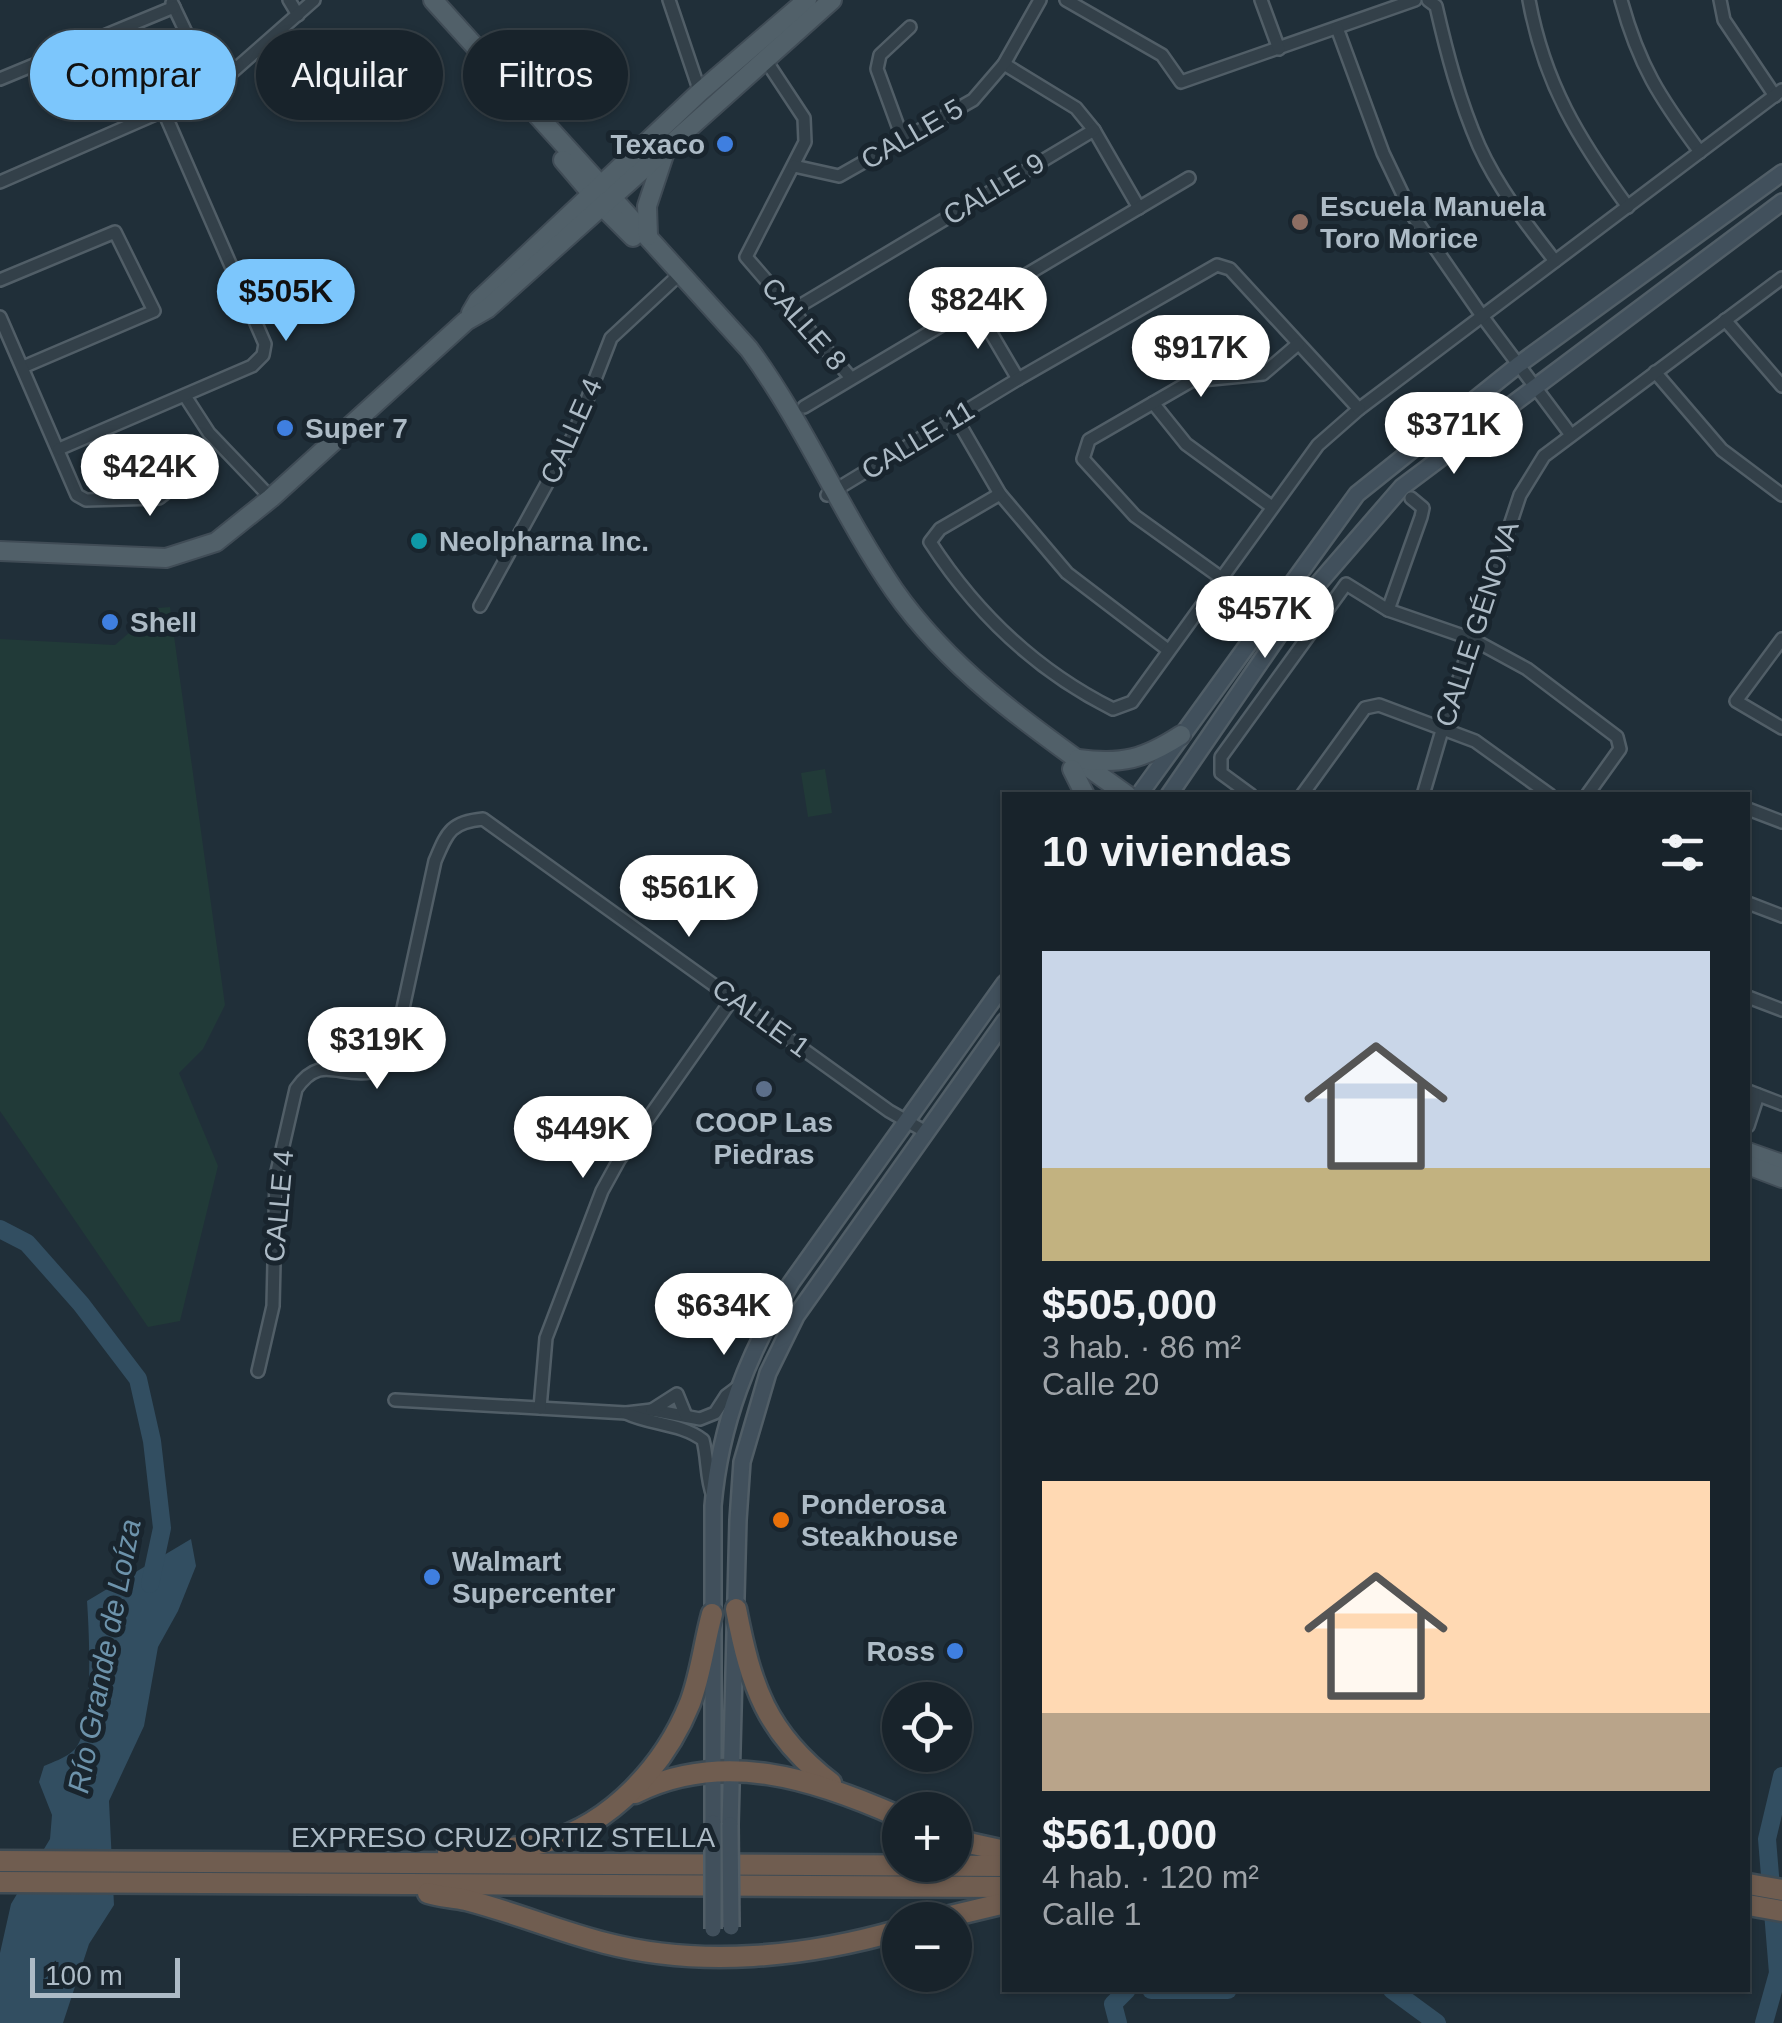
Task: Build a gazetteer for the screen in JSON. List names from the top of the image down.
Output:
{
  "streets": {
    "highway": ["EXPRESO CRUZ ORTIZ STELLA"],
    "street": [
      "CALLE 5",
      "CALLE 9",
      "CALLE 8",
      "CALLE 4",
      "CALLE 11",
      "CALLE GÉNOVA",
      "CALLE 1"
    ]
  },
  "crossings": [
    ["CALLE 5", "CALLE 8"],
    ["CALLE 9", "CALLE 8"],
    ["CALLE 4", "CALLE 1"]
  ],
  "water": ["Río Grande de Loíza"],
  "places": [
    "Texaco",
    "Escuela Manuela Toro Morice",
    "Super 7",
    "Neolpharna Inc.",
    "Shell",
    "COOP Las Piedras",
    "Ponderosa Steakhouse",
    "Walmart Supercenter",
    "Ross"
  ],
  "scale_bar": "100 m",
  "page": {
    "chip": ["Comprar", "Alquilar", "Filtros"],
    "price": [
      "$505K",
      "$824K",
      "$917K",
      "$371K",
      "$424K",
      "$457K",
      "$561K",
      "$319K",
      "$449K",
      "$634K"
    ],
    "heading": "10 viviendas",
    "list": [
      {
        "name": "$505,000",
        "note": "3 hab. · 86 m² · Calle 20"
      },
      {
        "name": "$561,000",
        "note": "4 hab. · 120 m² · Calle 1"
      }
    ],
    "map_buttons": ["+", "−"],
    "scale": "100 m"
  }
}
